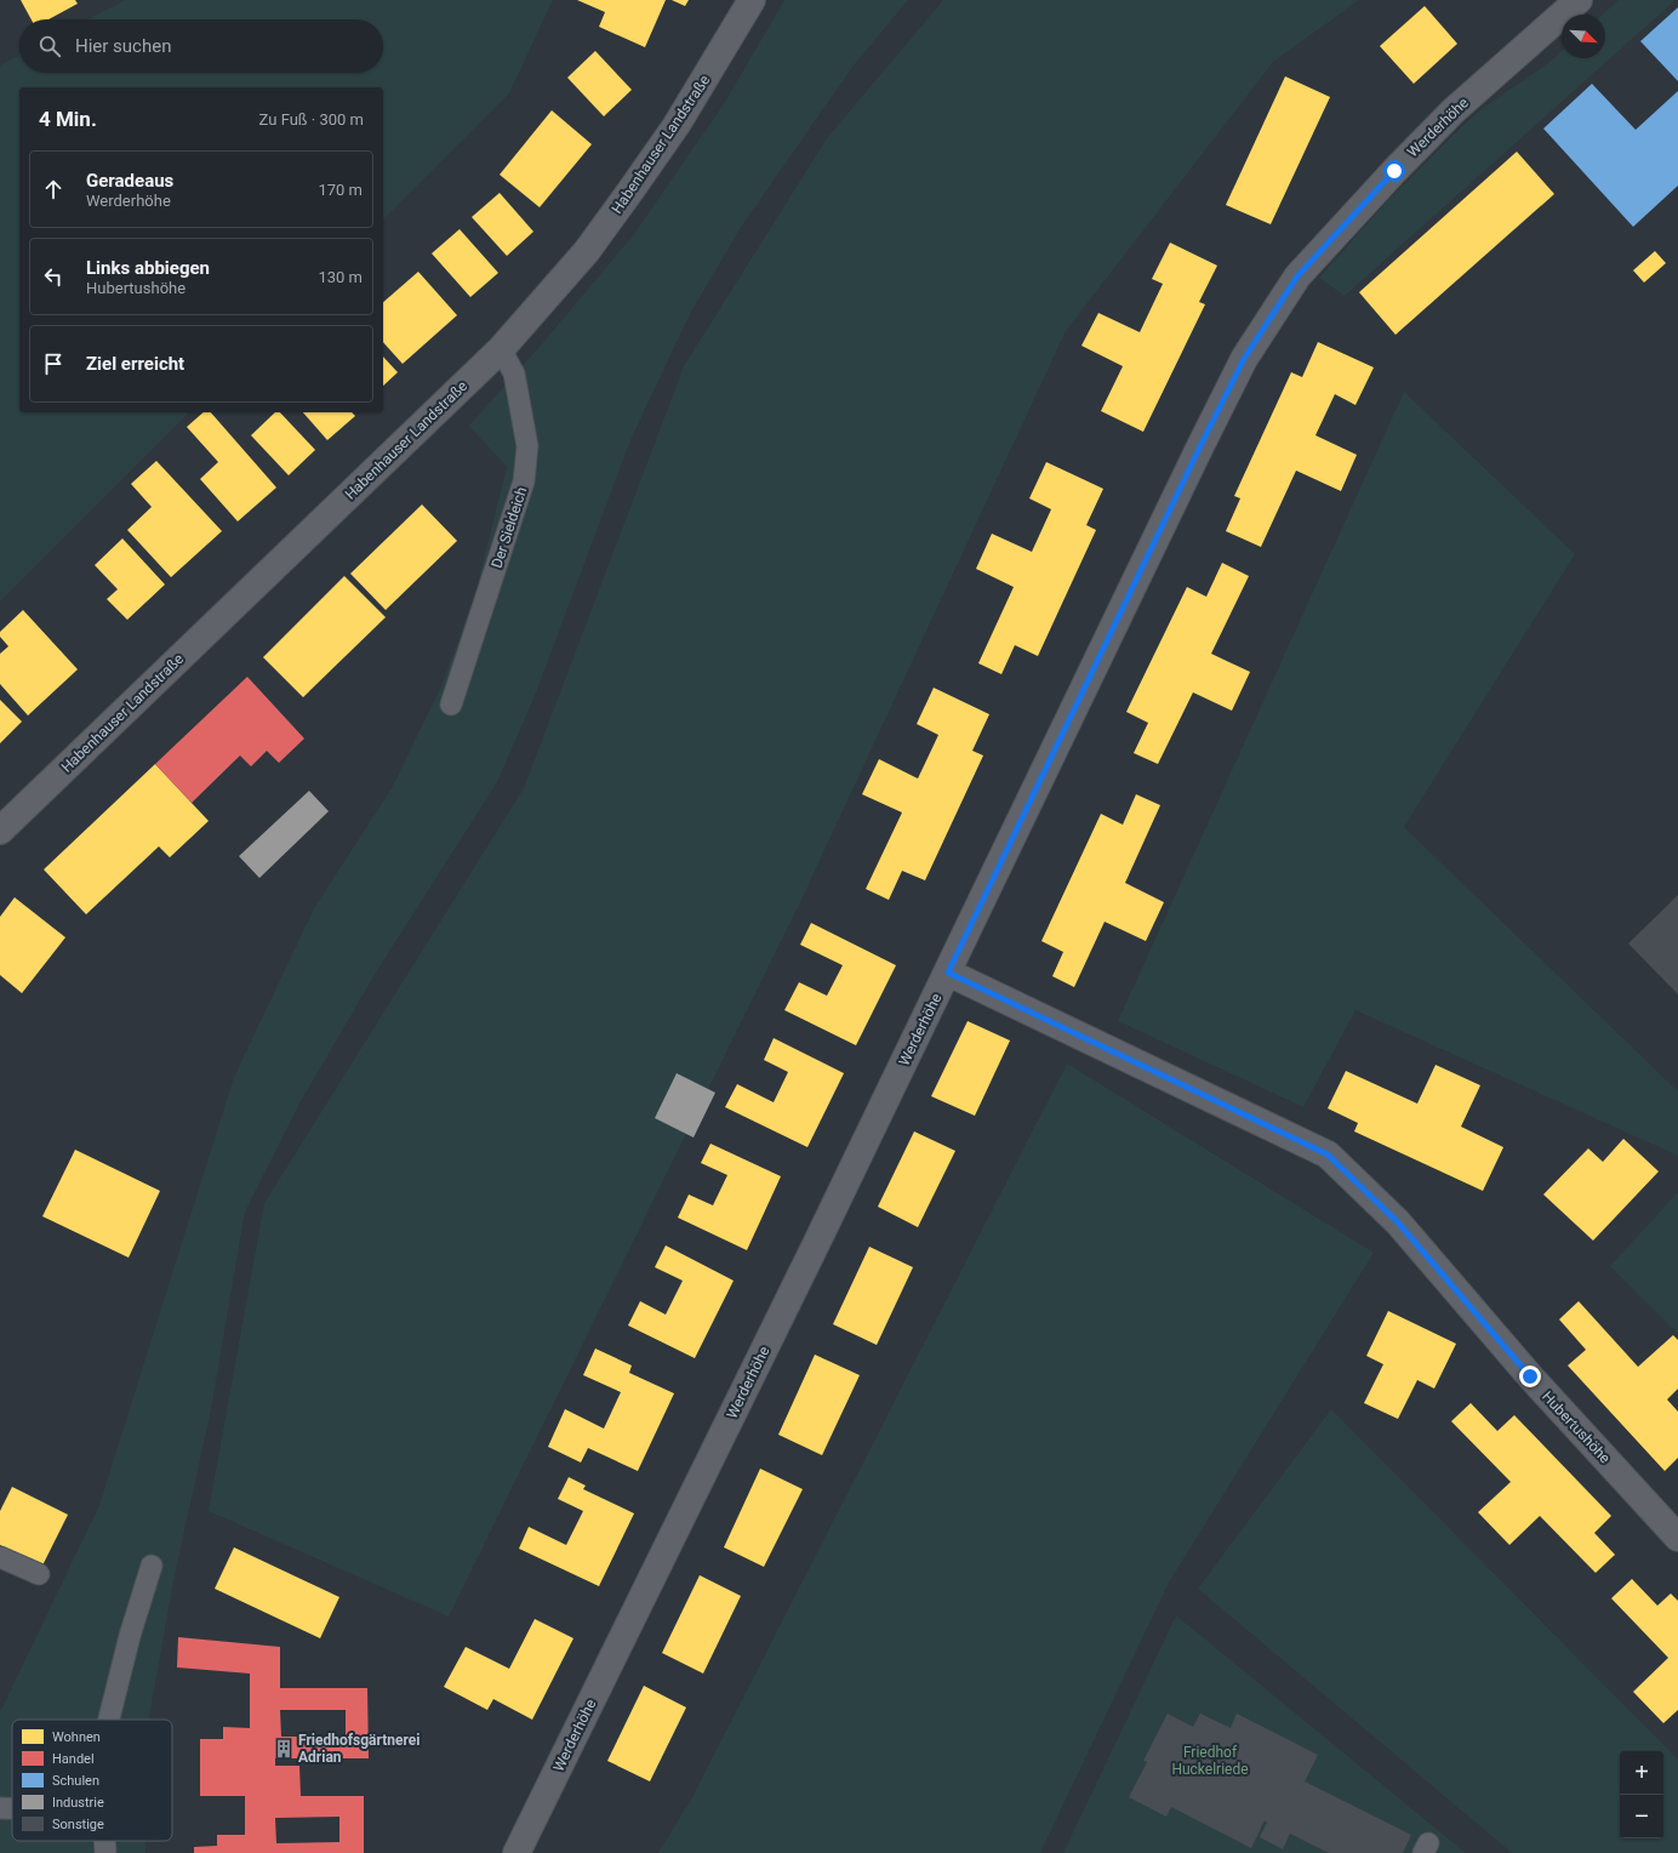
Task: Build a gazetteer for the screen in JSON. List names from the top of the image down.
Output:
{
  "streets": {
    "street": ["Werderhöhe", "Habenhauser Landstraße", "Hubertushöhe"],
    "lane": ["Der Sieldeich"]
  },
  "crossings": [
    ["Werderhöhe", "Hubertushöhe"],
    ["Habenhauser Landstraße", "Der Sieldeich"]
  ],
  "parks": ["Friedhof Huckelriede"],
  "places": {
    "building": ["Friedhofsgärtnerei Adrian"]
  },
  "legend": [
    "Wohnen",
    "Handel",
    "Schulen",
    "Industrie",
    "Sonstige"
  ],
  "north": "bottom right",
  "page": {
    "search": "Hier suchen",
    "heading": ["4 Min.", "Zu Fuß · 300 m"],
    "list": [
      ["Geradeaus", "Werderhöhe", "170 m"],
      ["Links abbiegen", "Hubertushöhe", "130 m"],
      "Ziel erreicht"
    ],
    "map_buttons": ["+", "−"]
  }
}
